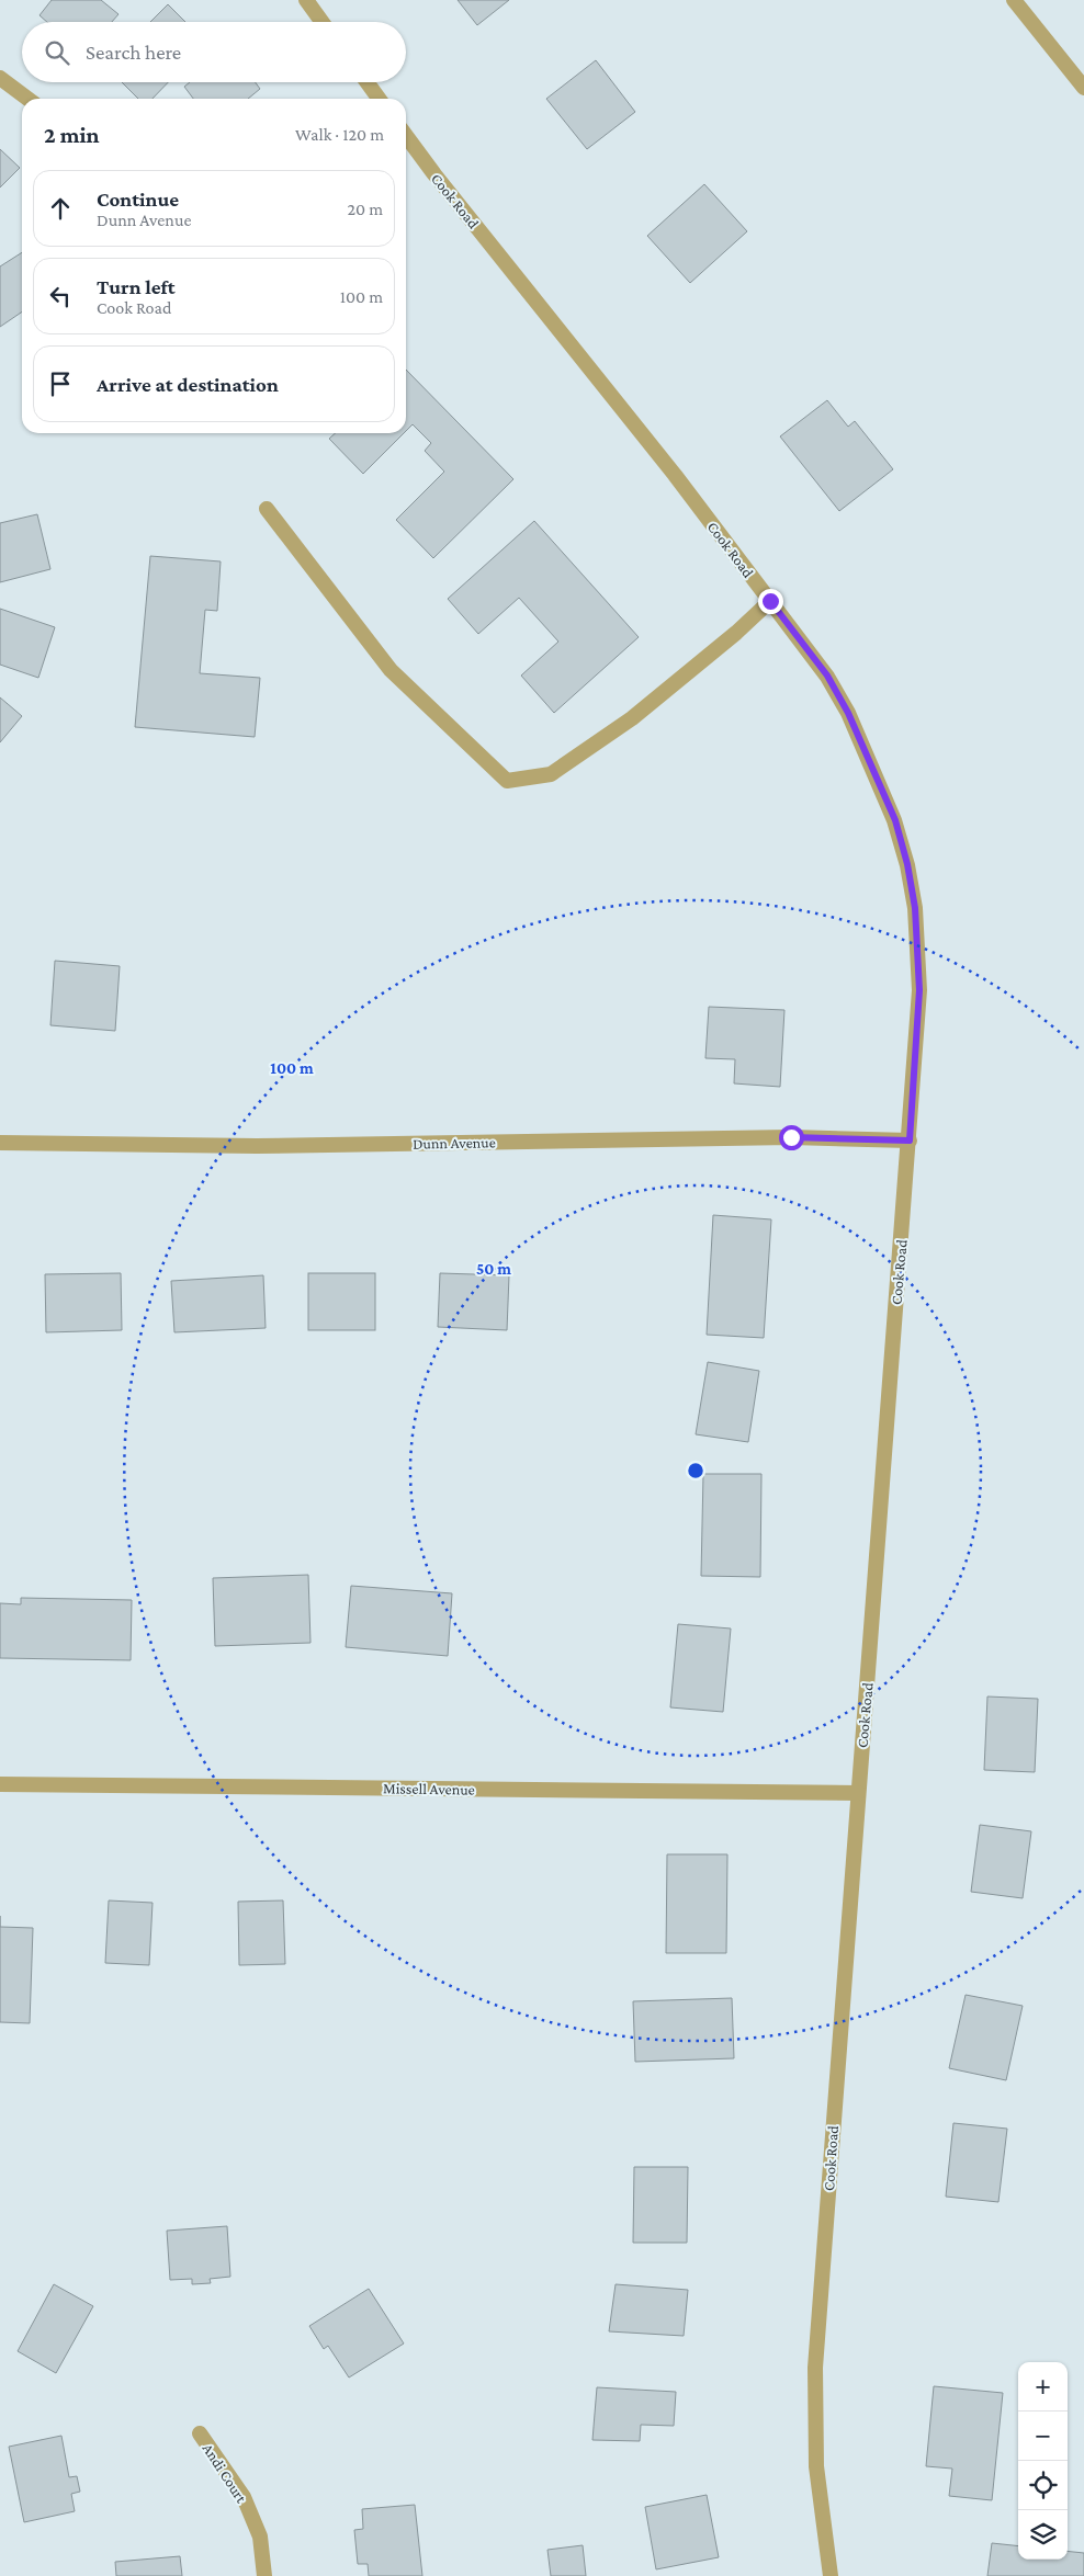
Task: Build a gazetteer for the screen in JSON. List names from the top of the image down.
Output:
{
  "streets": {
    "street": [
      "Cook Road",
      "Dunn Avenue",
      "Missell Avenue",
      "Andi Court"
    ]
  },
  "crossings": [
    ["Cook Road", "Dunn Avenue"],
    ["Cook Road", "Missell Avenue"]
  ],
  "page": {
    "search": "Search here",
    "heading": ["2 min", "Walk · 120 m"],
    "list": [
      ["Continue", "Dunn Avenue", "20 m"],
      ["Turn left", "Cook Road", "100 m"],
      "Arrive at destination"
    ],
    "map_buttons": ["+", "−"]
  },
  "rings": ["100 m", "50 m"]
}
